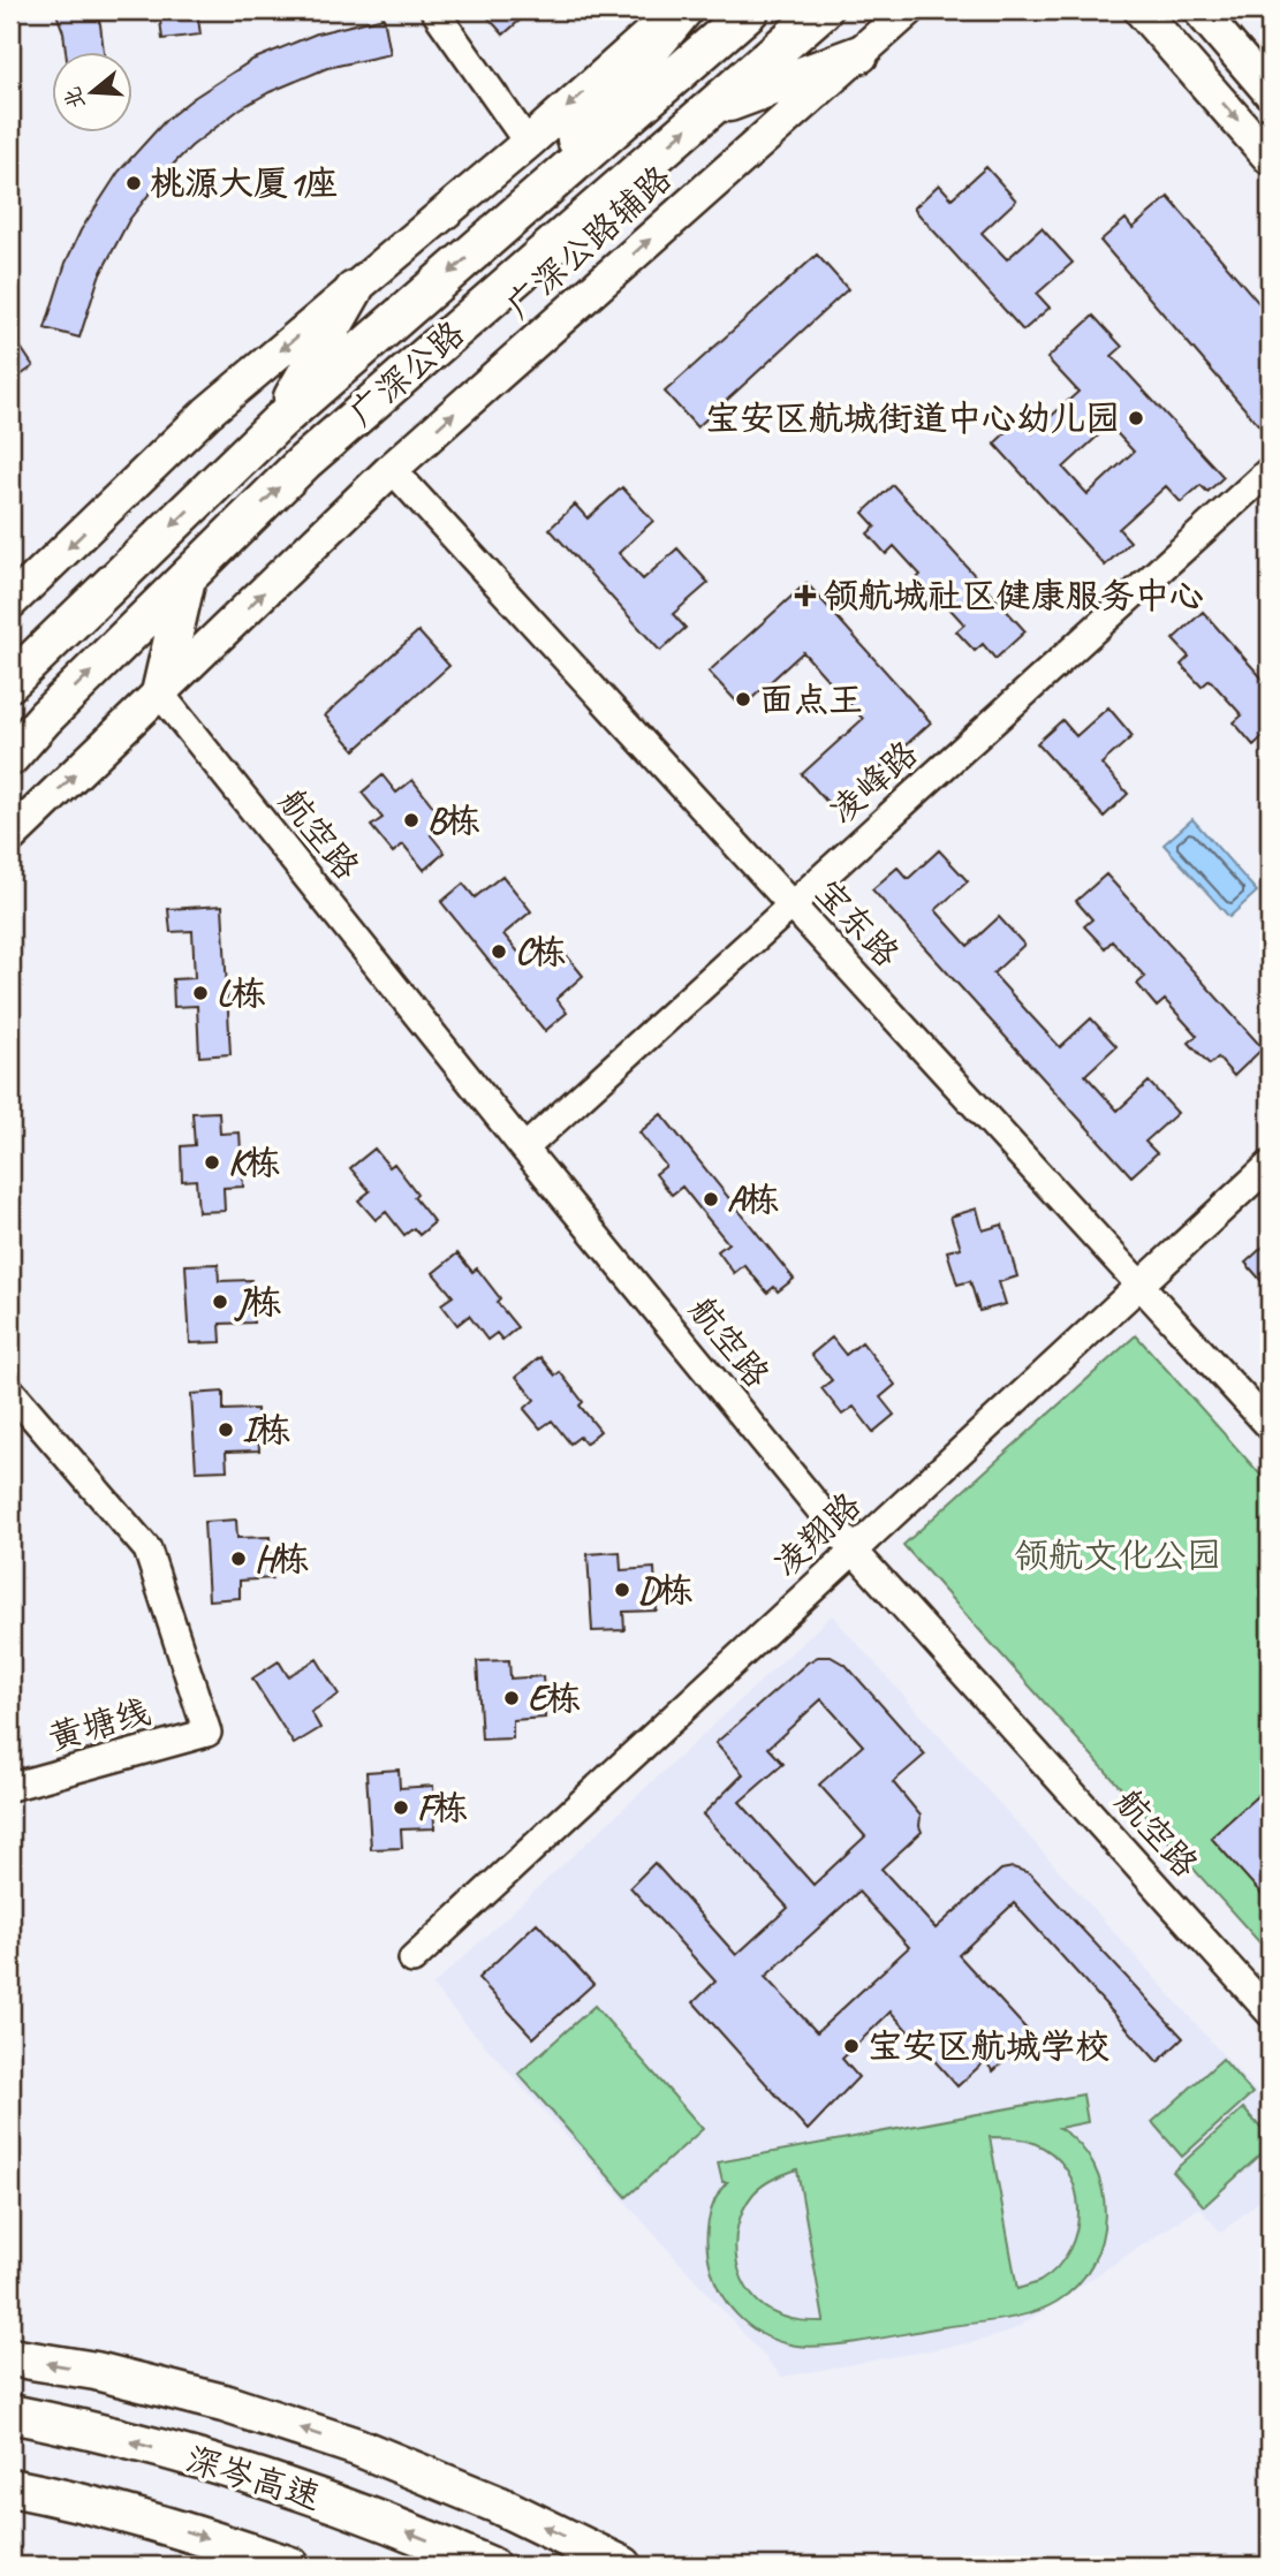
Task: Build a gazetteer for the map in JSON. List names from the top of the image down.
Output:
{
  "streets": {
    "highway": ["广深公路", "深岑高速"],
    "main road": ["广深公路辅路"],
    "street": [
      "凌峰路",
      "航空路",
      "宝东路",
      "凌翔路",
      "黄塘线"
    ]
  },
  "crossings": [
    ["广深公路辅路", "航空路"],
    ["广深公路辅路", "宝东路"],
    ["凌峰路", "航空路"],
    ["凌峰路", "宝东路"],
    ["航空路", "凌翔路"],
    ["宝东路", "凌翔路"]
  ],
  "parks": ["领航文化公园"],
  "places": {
    "other": [
      "桃源大厦1座",
      "宝安区航城街道中心幼儿园",
      "面点王",
      "B栋",
      "C栋",
      "L栋",
      "K栋",
      "A栋",
      "J栋",
      "I栋",
      "H栋",
      "D栋",
      "E栋",
      "F栋",
      "宝安区航城学校"
    ],
    "health": ["领航城社区健康服务中心"]
  },
  "north": "left"
}
